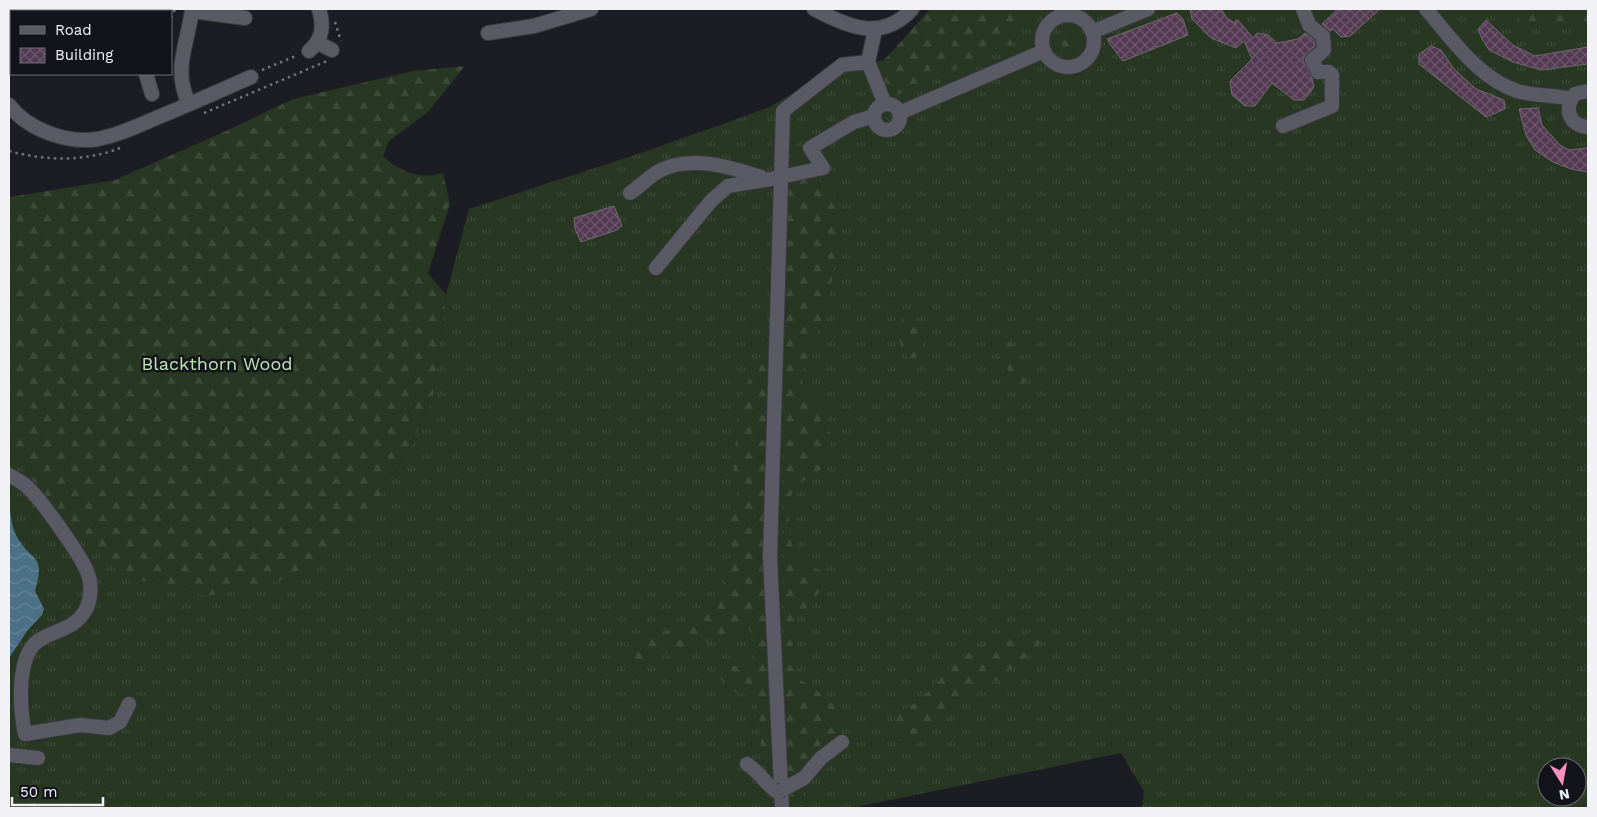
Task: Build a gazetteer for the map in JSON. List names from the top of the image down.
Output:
{
  "parks": ["Blackthorn Wood"],
  "legend": ["Road", "Building"],
  "scale_bar": "50 m",
  "north": "bottom"
}
